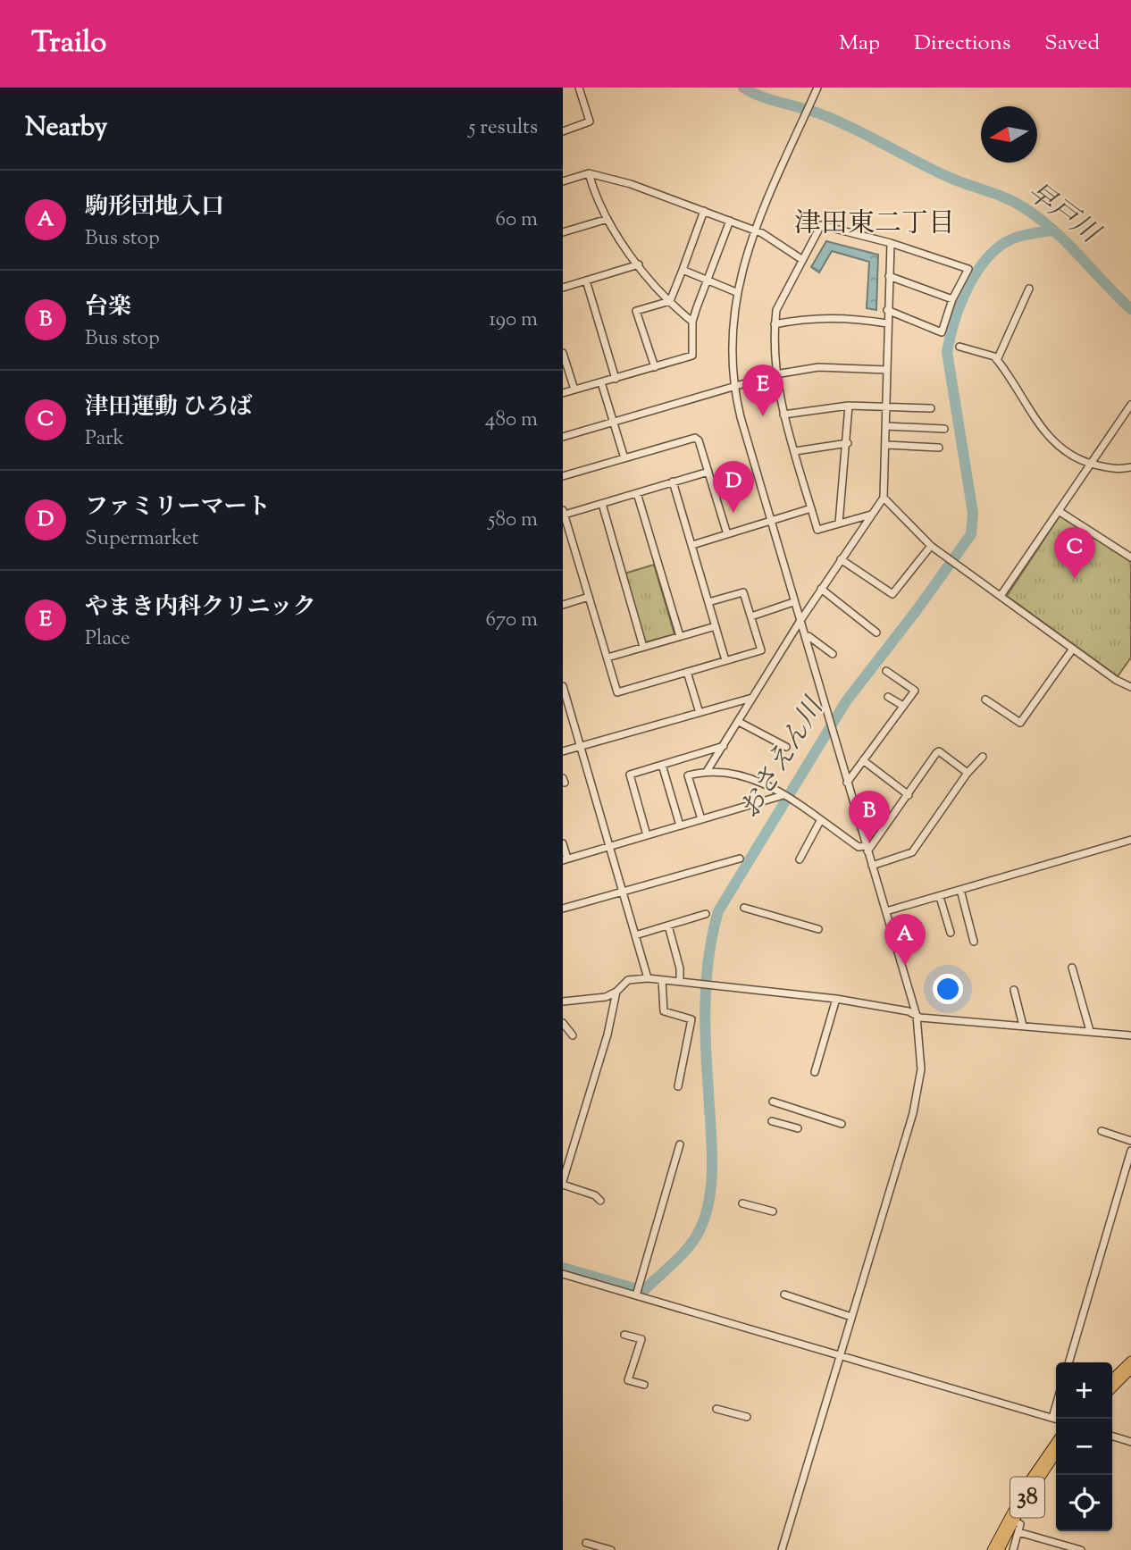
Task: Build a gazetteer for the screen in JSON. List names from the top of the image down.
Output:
{
  "streets": {
    "main road": ["38"]
  },
  "districts": ["津田東二丁目"],
  "water": ["早戸川", "おさえん川"],
  "north": "left",
  "page": {
    "header": "Trailo",
    "nav": ["Map", "Directions", "Saved"],
    "heading": ["Nearby", "5 results"],
    "list": [
      {
        "mark": "A",
        "name": "駒形団地入口",
        "note": "Bus stop",
        "value": "60 m"
      },
      {
        "mark": "B",
        "name": "台楽",
        "note": "Bus stop",
        "value": "190 m"
      },
      {
        "mark": "C",
        "name": "津田運動 ひろば",
        "note": "Park",
        "value": "480 m"
      },
      {
        "mark": "D",
        "name": "ファミリーマート",
        "note": "Supermarket",
        "value": "580 m"
      },
      {
        "mark": "E",
        "name": "やまき内科クリニック",
        "note": "Place",
        "value": "670 m"
      }
    ],
    "pins": [
      "E",
      "D",
      "C",
      "B",
      "A"
    ],
    "map_buttons": ["+", "−"]
  }
}
